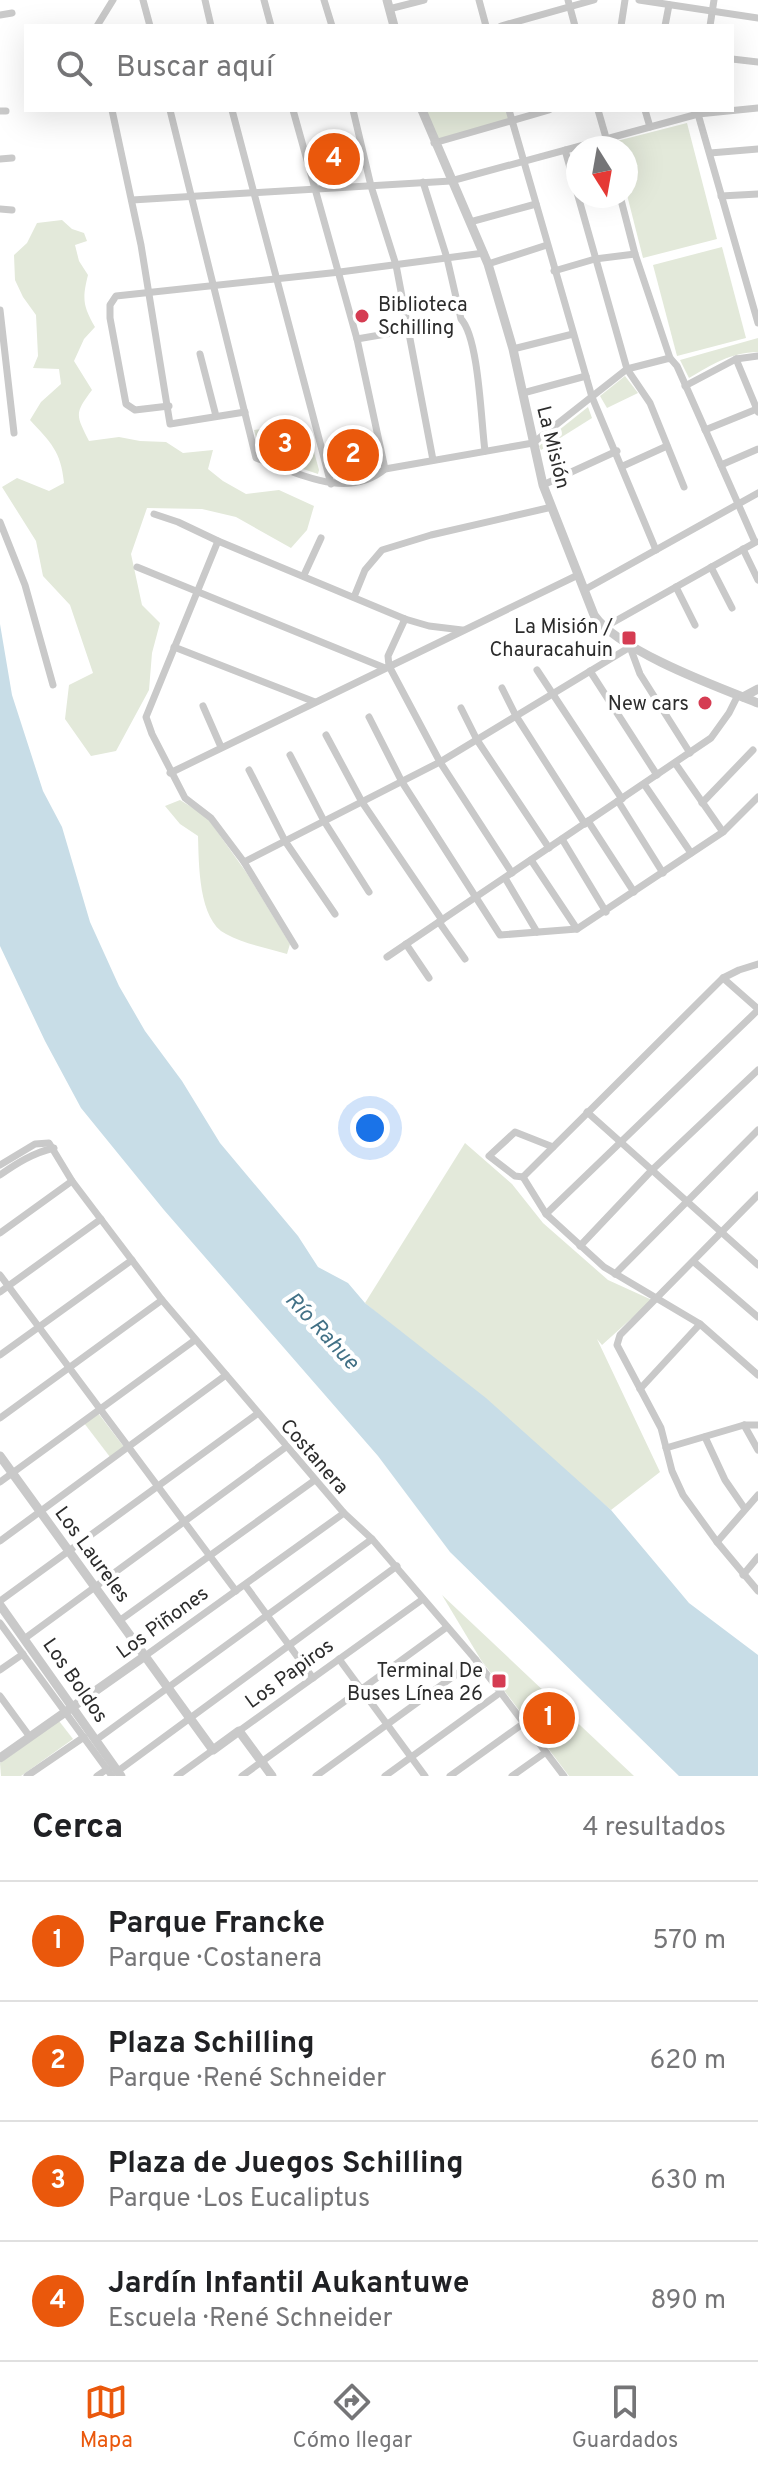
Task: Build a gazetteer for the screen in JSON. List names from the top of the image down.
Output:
{
  "streets": {
    "street": [
      "La Misión",
      "Costanera",
      "Los Laureles",
      "Los Piñones",
      "Los Papiros",
      "Los Boldos"
    ]
  },
  "crossings": [
    ["Costanera", "Los Piñones"],
    ["Costanera", "Los Papiros"],
    ["Los Laureles", "Los Piñones"],
    ["Los Laureles", "Los Papiros"],
    ["Los Piñones", "Los Boldos"]
  ],
  "water": ["Río Rahue"],
  "places": {
    "other": ["Biblioteca Schilling", "New cars"],
    "transit": ["La Misión / Chauracahuin", "Terminal De Buses Línea 26"]
  },
  "north": "bottom",
  "page": {
    "search": "Buscar aquí",
    "pins": [
      "4",
      "3",
      "2",
      "1"
    ],
    "heading": ["Cerca", "4 resultados"],
    "list": [
      {
        "mark": "1",
        "name": "Parque Francke",
        "note": "Parque · Costanera",
        "value": "570 m"
      },
      {
        "mark": "2",
        "name": "Plaza Schilling",
        "note": "Parque · René Schneider",
        "value": "620 m"
      },
      {
        "mark": "3",
        "name": "Plaza de Juegos Schilling",
        "note": "Parque · Los Eucaliptus",
        "value": "630 m"
      },
      {
        "mark": "4",
        "name": "Jardín Infantil Aukantuwe",
        "note": "Escuela · René Schneider",
        "value": "890 m"
      }
    ],
    "nav": ["Mapa", "Cómo llegar", "Guardados"]
  }
}
